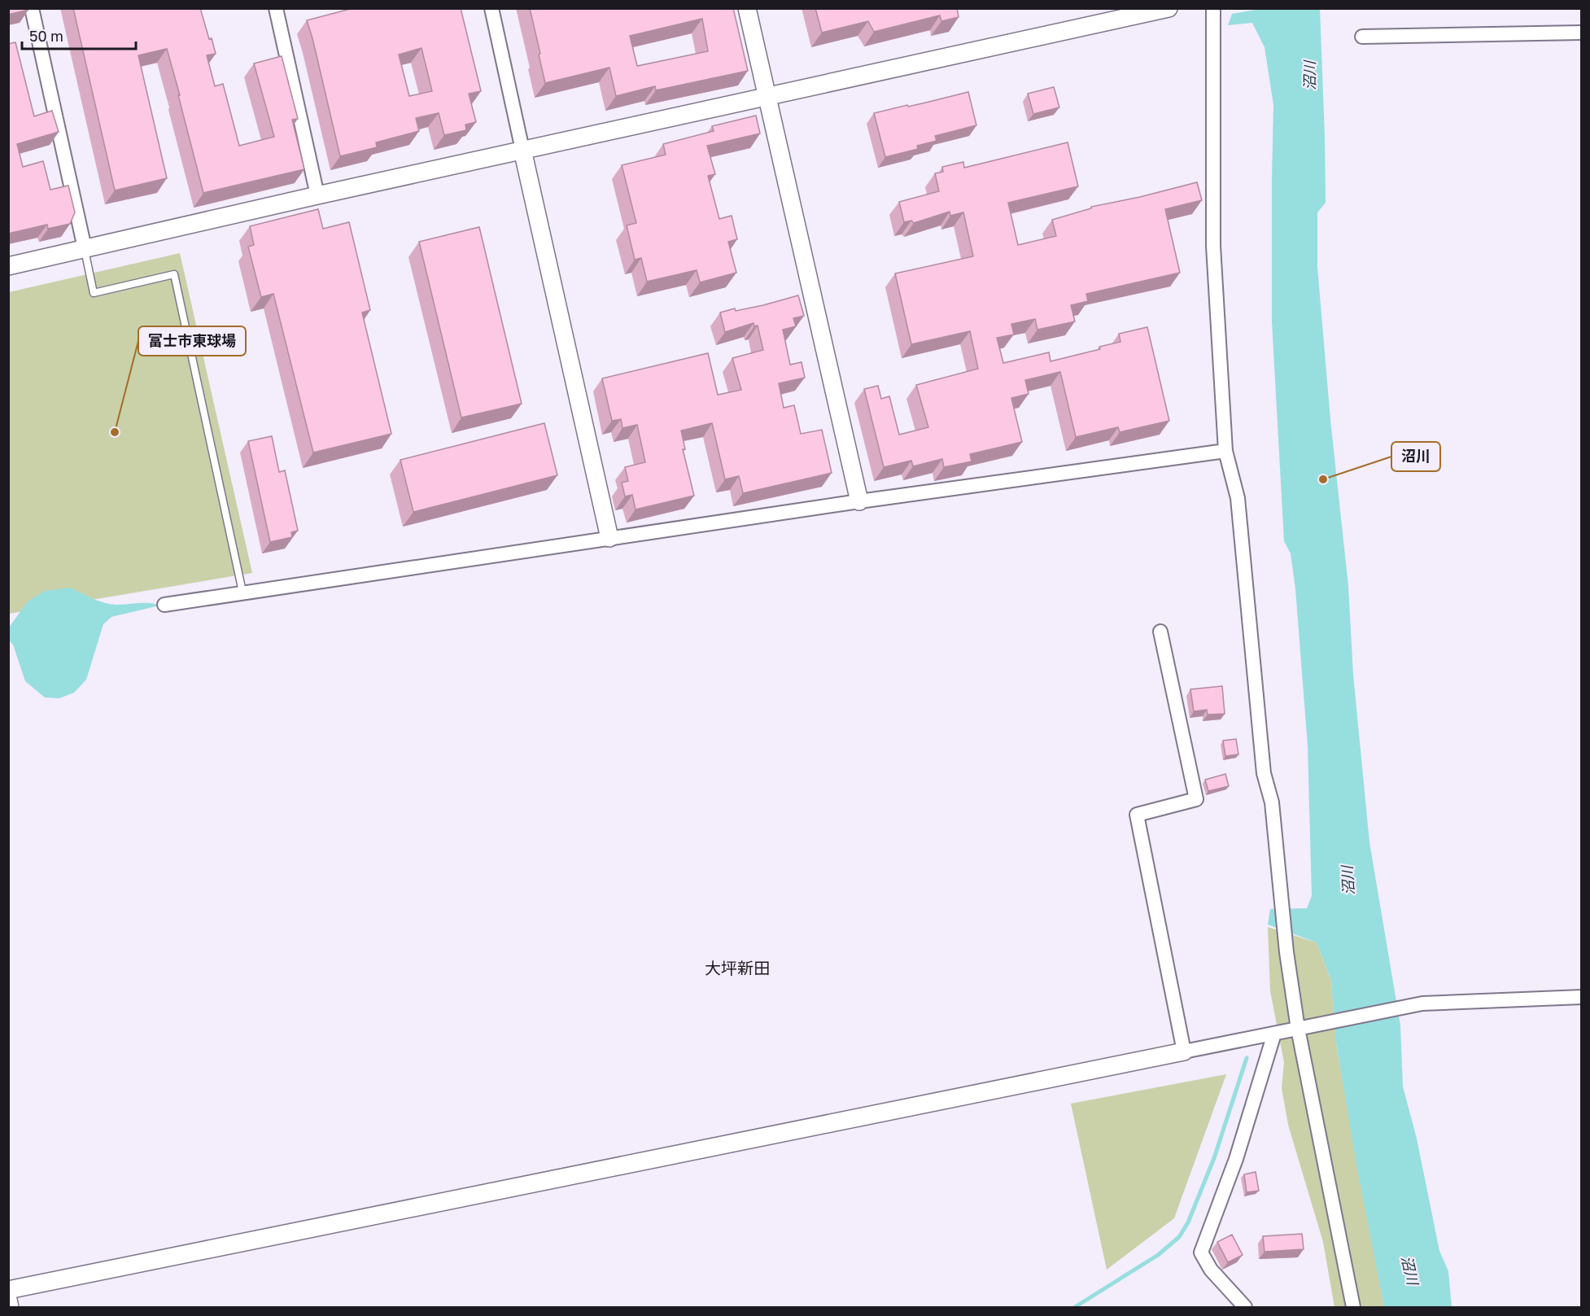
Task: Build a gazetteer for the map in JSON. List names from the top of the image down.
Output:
{
  "districts": ["大坪新田"],
  "water": ["沼川"],
  "places": ["富士市東球場", "沼川"],
  "scale_bar": "50 m"
}
